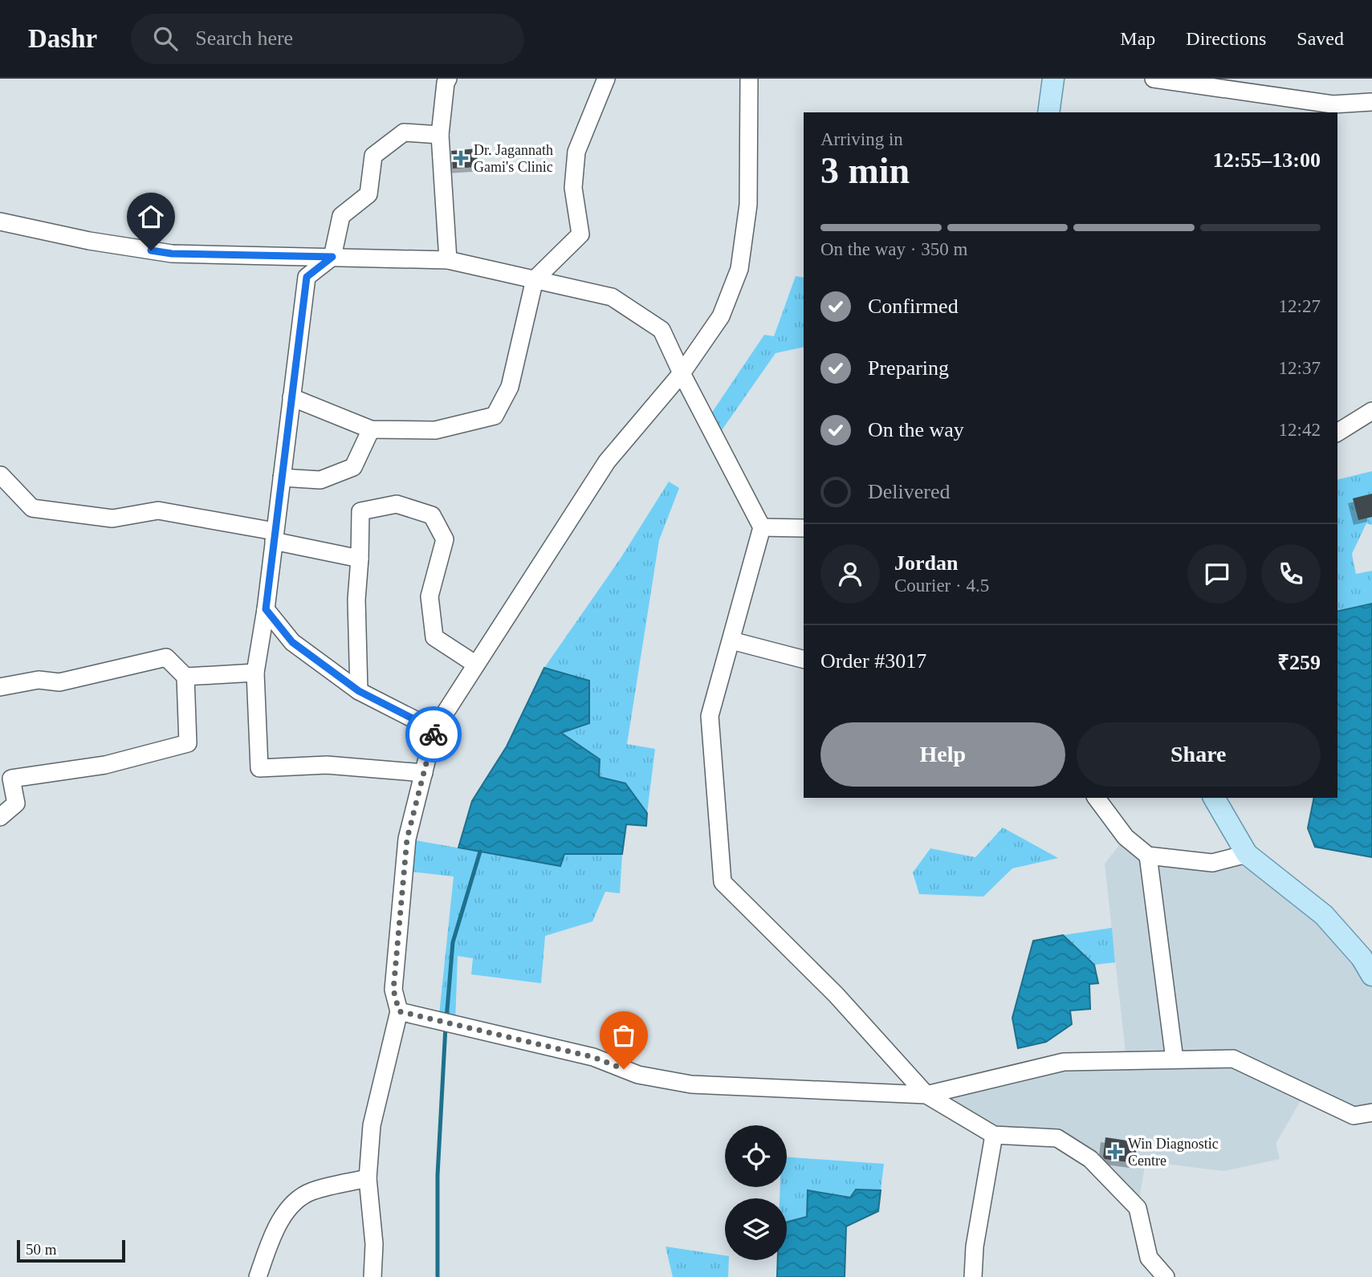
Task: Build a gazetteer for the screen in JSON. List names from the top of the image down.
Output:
{
  "places": {
    "health": ["Dr. Jagannath Gami's Clinic", "Win Diagnostic Centre"]
  },
  "scale_bar": "50 m",
  "page": {
    "header": "Dashr",
    "search": "Search here",
    "nav": ["Map", "Directions", "Saved"],
    "heading": ["3 min", "Arriving in", "12:55–13:00"],
    "panel": [
      "Jordan",
      "Courier · 4.5",
      "Order #3017",
      "₹259"
    ],
    "bar": "On the way · 350 m",
    "list": [
      ["Confirmed", "12:27"],
      ["Preparing", "12:37"],
      ["On the way", "12:42"],
      "Delivered"
    ],
    "buttons": ["Help", "Share"],
    "scale": "50 m"
  }
}
